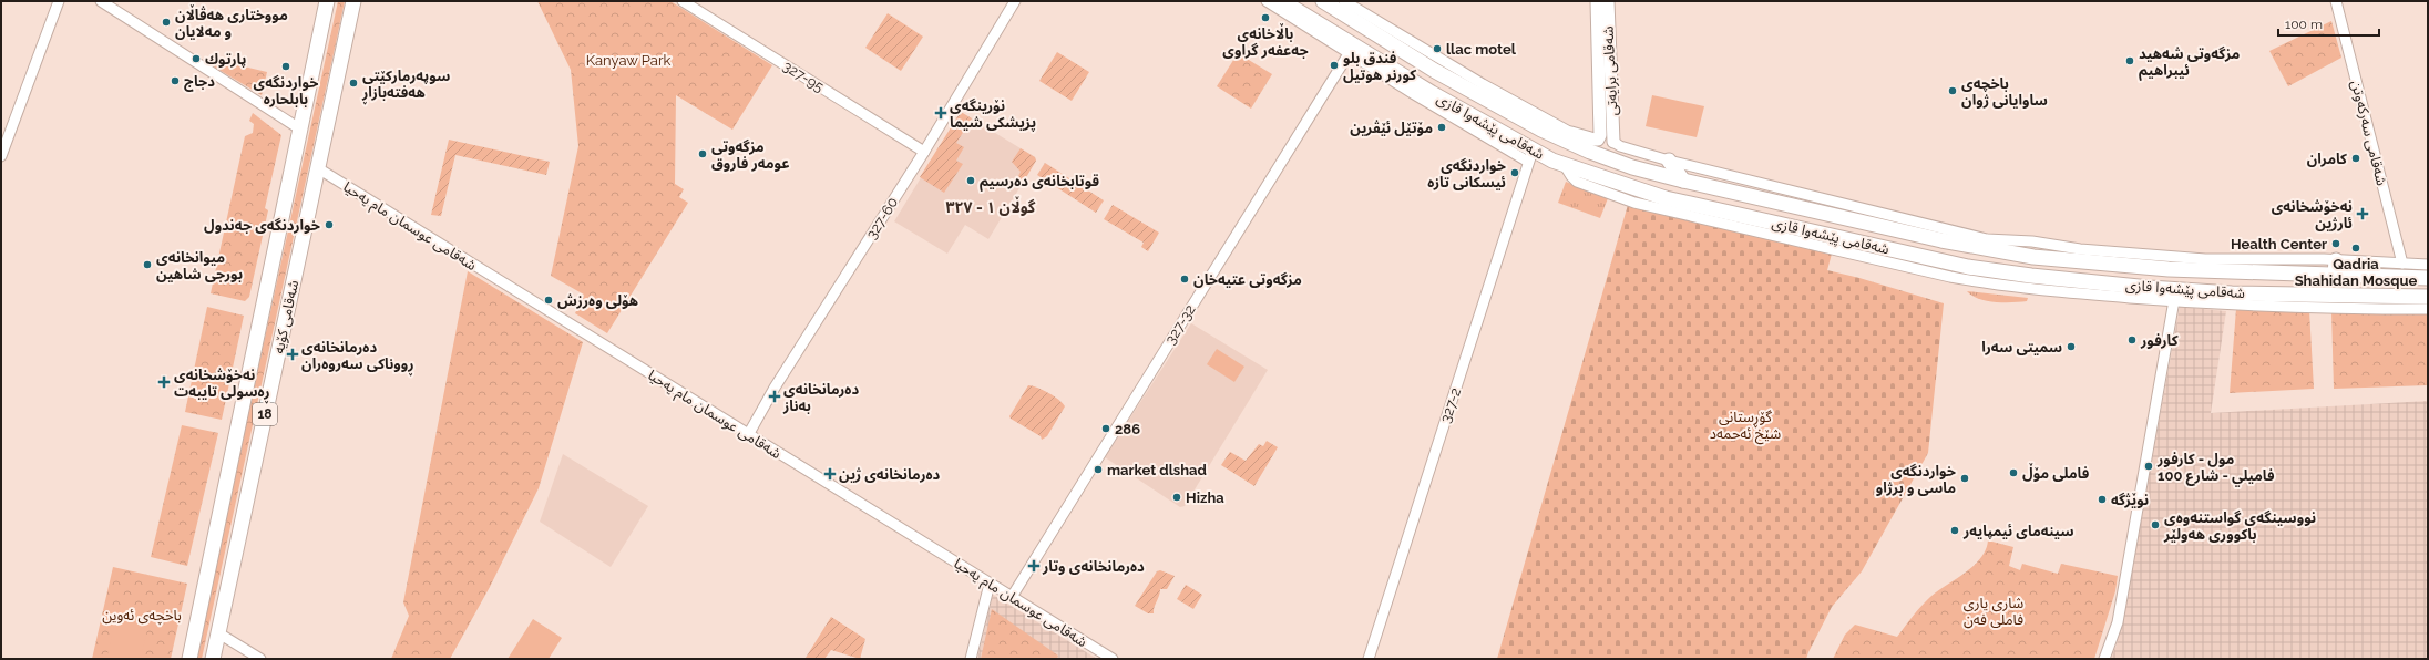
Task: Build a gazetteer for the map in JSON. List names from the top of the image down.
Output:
{
  "streets": {
    "highway": ["شەقامی پێشەوا قازی", "شەقامی کۆیە", "18"],
    "main road": ["شەقامی برایەتی"],
    "street": [
      "327-95",
      "شەقامی سەرکەوتن",
      "327-60",
      "شەقامی عوسمان مام یەحیا",
      "327-32",
      "327-2"
    ]
  },
  "crossings": [
    ["شەقامی برایەتی", "شەقامی پێشەوا قازی"],
    ["327-95", "327-60"],
    ["شەقامی پێشەوا قازی", "327-2"],
    ["327-60", "شەقامی عوسمان مام یەحیا"],
    ["شەقامی عوسمان مام یەحیا", "شەقامی کۆیە"],
    ["شەقامی عوسمان مام یەحیا", "327-32"]
  ],
  "districts": ["گوڵان ١ - ٣٢٧"],
  "parks": [
    "Kanyaw Park",
    "گۆڕستانی شێخ ئەحمەد",
    "شاری یاری فاملی فەن",
    "باخچەی ئەوین"
  ],
  "places": {
    "other": [
      "باڵاخانەی جەعفەر گراوی",
      "مووختاری ھەڤاڵان و مەلایان",
      "llac motel",
      "پارتوك",
      "مزگەوتی شەهید ئیبراهیم",
      "فندق بلو كورنر هوتيل",
      "خواردنگەی بابلحارە",
      "دجاج",
      "سوپەرمارکێتی هەفتەبازاڕ",
      "باخچەی ساوایانی ژوان",
      "مۆتێل ئێڤرین",
      "مزگەوتی عومەر فاروق",
      "كامران",
      "خواردنگەی ئیسکانی تازە",
      "قوتابخانەی دەرسیم",
      "خواردنگەی جەندول",
      "Health Center",
      "Qadria Shahidan Mosque",
      "میوانخانەی بورجی شاهین",
      "مزگەوتی عتیەخان",
      "هۆلی وەرزش",
      "کارفور",
      "سمیتی سەرا",
      "286",
      "مول - كارفور فاميلي - شارع 100",
      "market dlshad",
      "فاملی مۆڵ",
      "خواردنگەی ماسی و برژاو",
      "Hizha",
      "نوێژگە",
      "نووسینگەی گواستنەوەی باکووری هەولێر",
      "سینەمای ئیمپایەر"
    ],
    "health": [
      "نۆرینگەی پزیشکی شیما",
      "نەخۆشخانەی ئارژین",
      "دەرمانخانەی ڕووناکی سەروەران",
      "نەخۆشخانەی ڕەسولی تایبەت",
      "دەرمانخانەی بەناز",
      "دەرمانخانەی ژین",
      "دەرمانخانەی وتار"
    ]
  },
  "scale_bar": "100 m"
}
